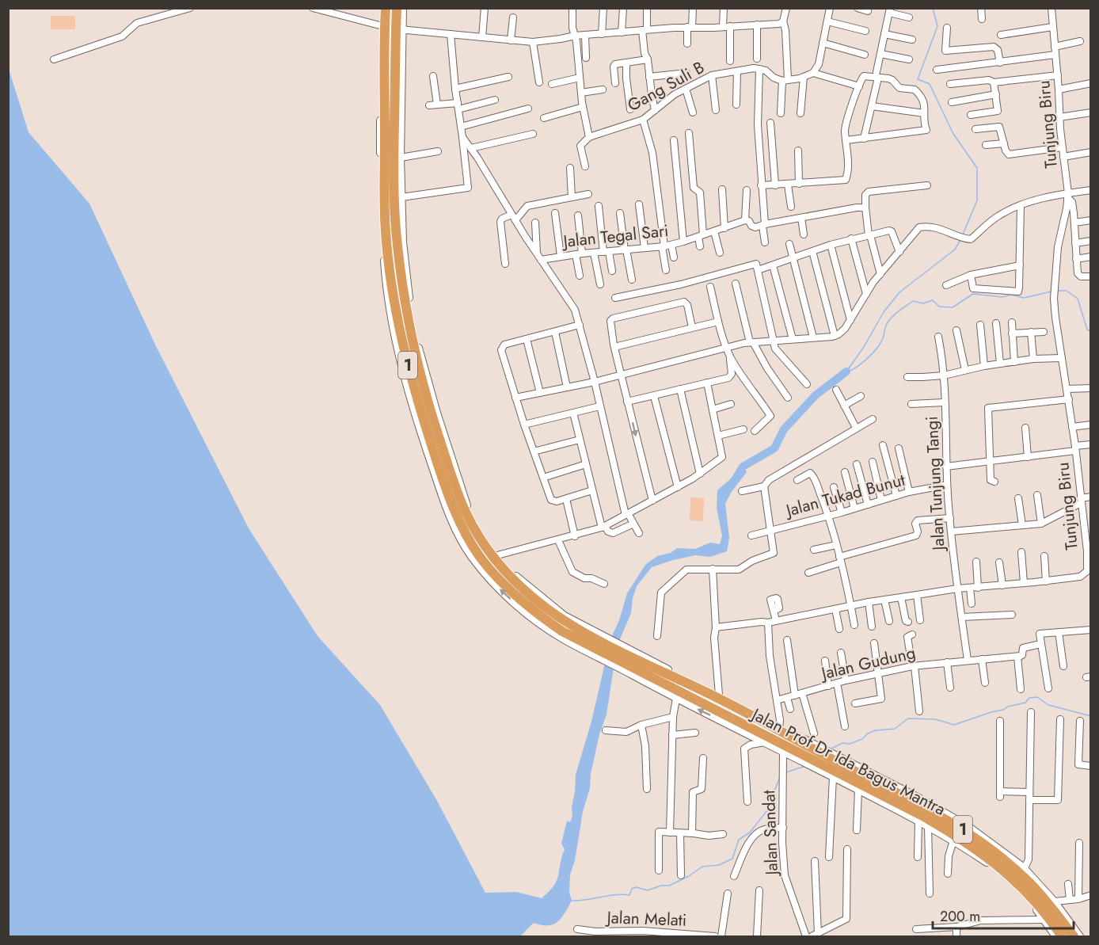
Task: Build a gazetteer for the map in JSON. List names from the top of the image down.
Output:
{
  "streets": {
    "highway": ["1", "Jalan Prof Dr Ida Bagus Mantra"],
    "street": [
      "Gang Suli B",
      "Tunjung Biru",
      "Jalan Tegal Sari",
      "Jalan Tunjung Tangi",
      "Jalan Tukad Bunut",
      "Jalan Gudung",
      "Jalan Sandat",
      "Jalan Melati"
    ]
  },
  "crossings": [
    ["Tunjung Biru", "Jalan Tunjung Tangi"],
    ["1", "Jalan Prof Dr Ida Bagus Mantra"],
    ["Jalan Tunjung Tangi", "Jalan Tukad Bunut"]
  ],
  "scale_bar": "200 m"
}
